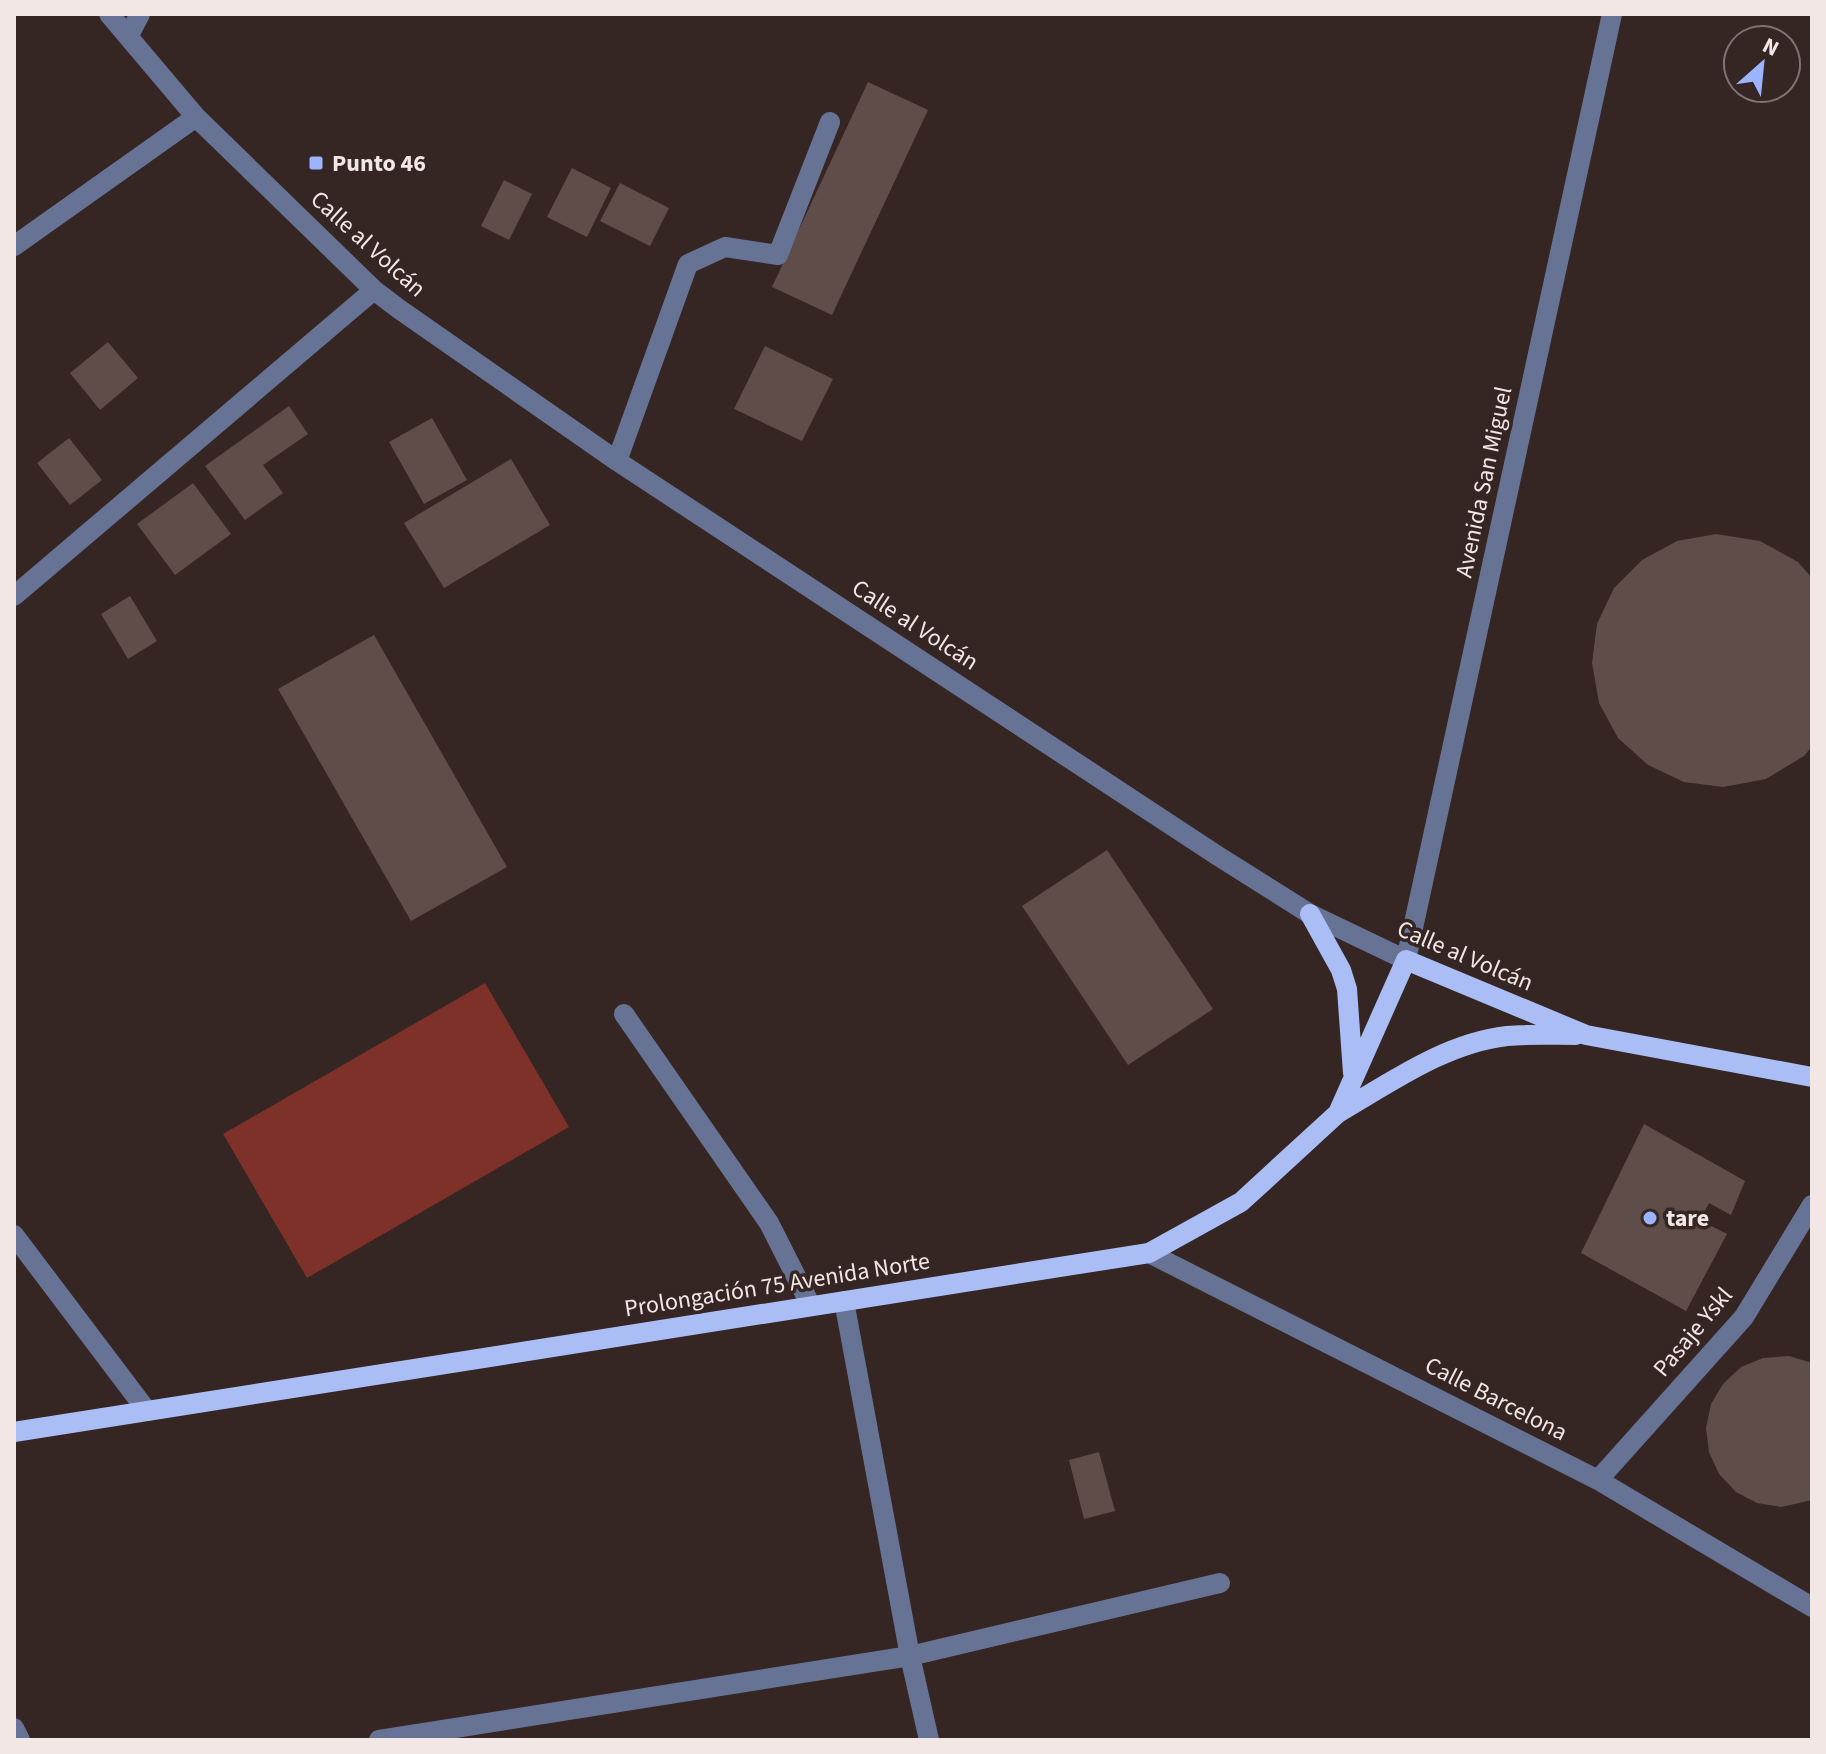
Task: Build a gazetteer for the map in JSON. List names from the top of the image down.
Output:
{
  "streets": {
    "main road": ["Calle al Volcán", "Prolongación 75 Avenida Norte"],
    "street": ["Avenida San Miguel", "Pasaje Yskl", "Calle Barcelona"]
  },
  "crossings": [
    ["Calle al Volcán", "Avenida San Miguel"],
    ["Calle al Volcán", "Prolongación 75 Avenida Norte"],
    ["Avenida San Miguel", "Prolongación 75 Avenida Norte"],
    ["Prolongación 75 Avenida Norte", "Calle Barcelona"],
    ["Pasaje Yskl", "Calle Barcelona"]
  ],
  "places": {
    "transit": ["Punto 46"],
    "other": ["tare"]
  },
  "north": "top right"
}
